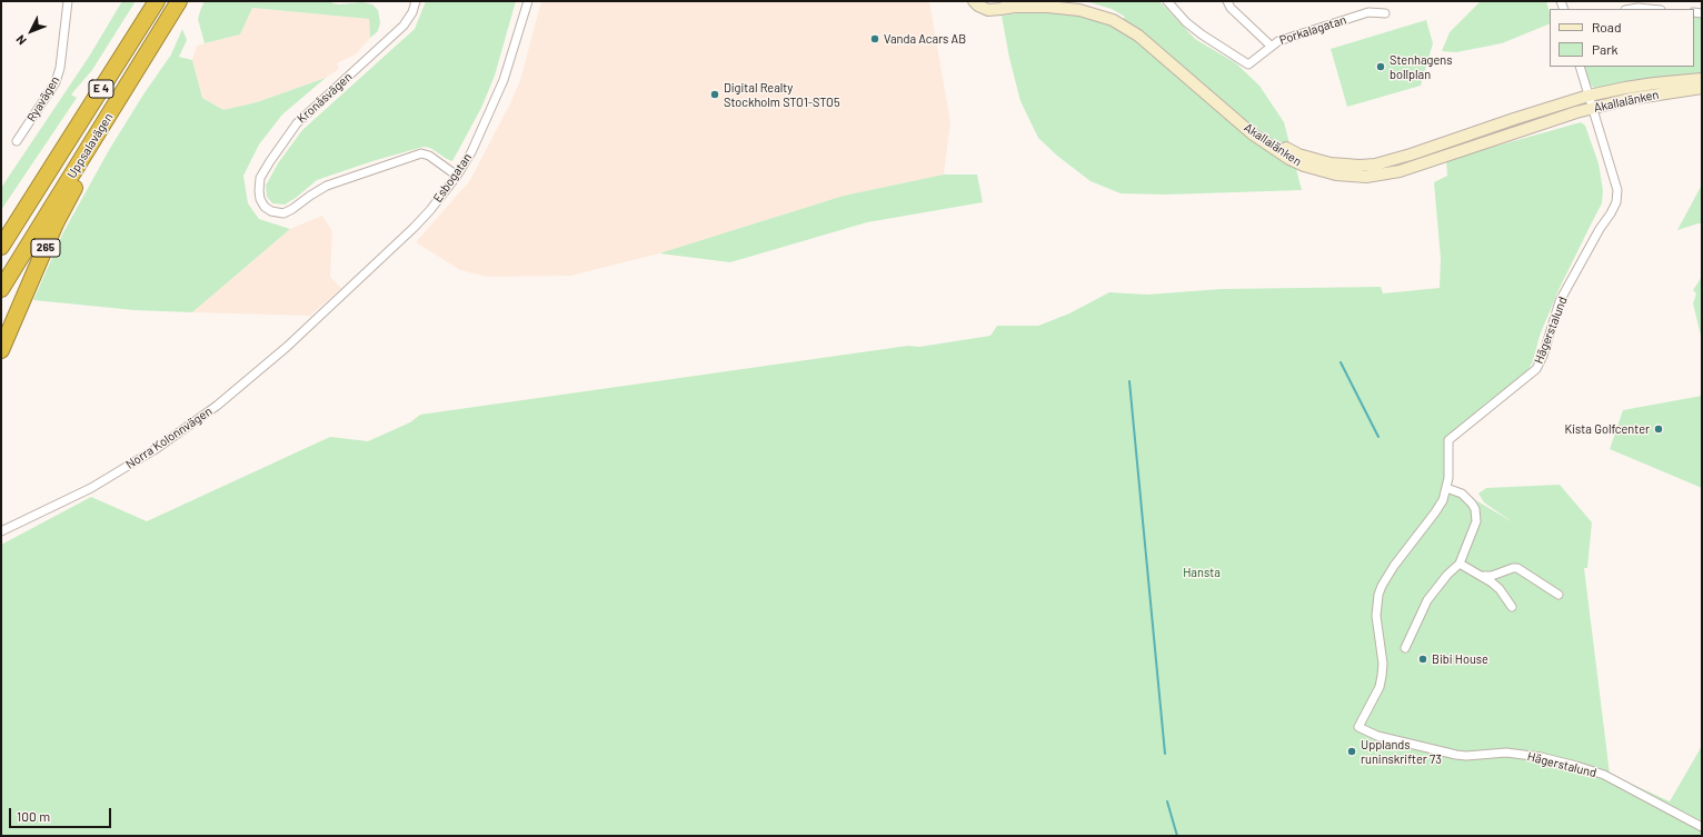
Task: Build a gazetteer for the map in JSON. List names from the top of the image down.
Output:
{
  "streets": {
    "highway": ["E 4", "Uppsalavägen", "265"],
    "main road": ["Akallalänken"],
    "street": [
      "Porkalagatan",
      "Kronåsvägen",
      "Ryavägen",
      "Esbogatan",
      "Hägerstalund",
      "Norra Kolonnvägen"
    ]
  },
  "crossings": [
    ["Kronåsvägen", "Esbogatan"],
    ["Akallalänken", "Hägerstalund"],
    ["Uppsalavägen", "265"],
    ["Esbogatan", "Norra Kolonnvägen"]
  ],
  "parks": ["Hansta"],
  "places": [
    "Vanda Acars AB",
    "Stenhagens bollplan",
    "Digital Realty Stockholm STO1-STO5",
    "Kista Golfcenter",
    "Bibi House",
    "Upplands runinskrifter 73"
  ],
  "legend": ["Road", "Park"],
  "scale_bar": "100 m",
  "north": "bottom left"
}
